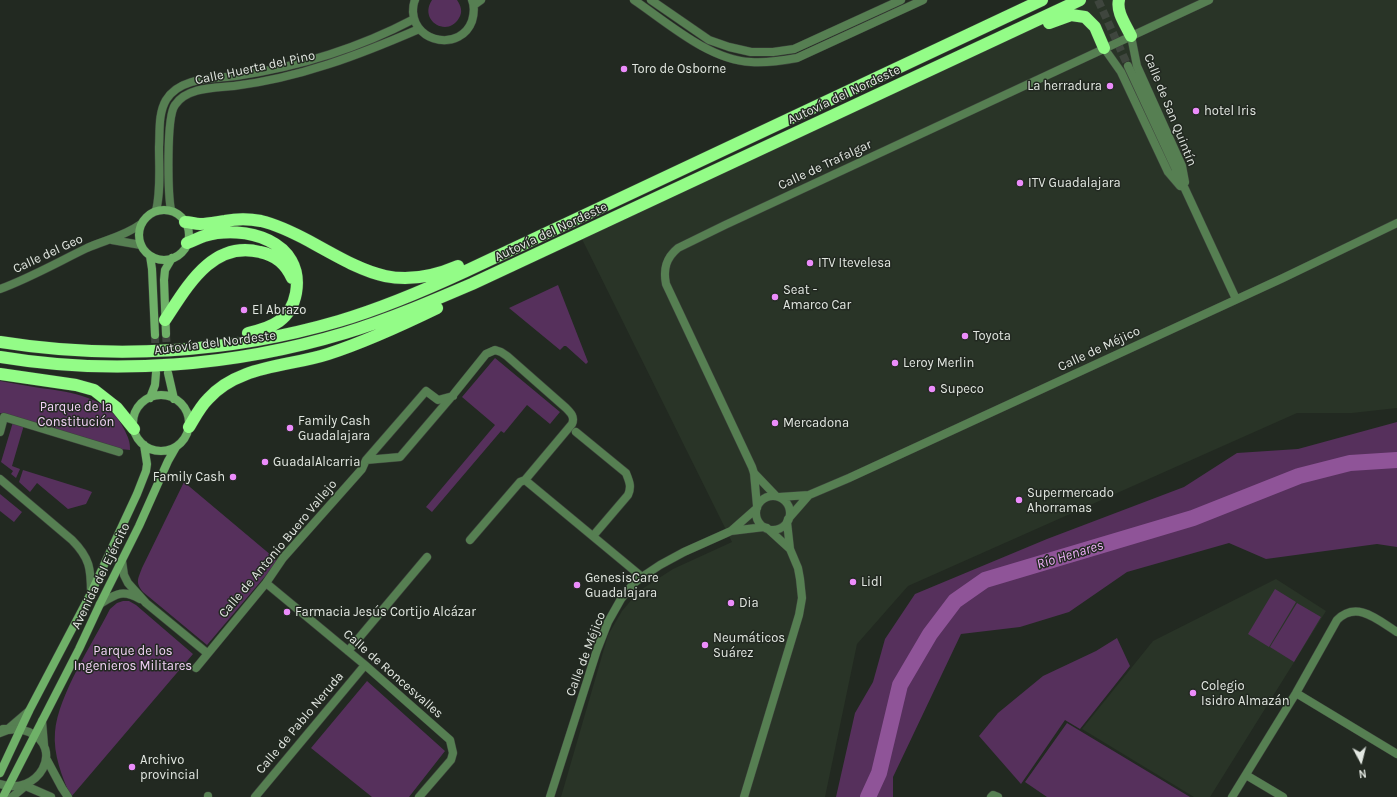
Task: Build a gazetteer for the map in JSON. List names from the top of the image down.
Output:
{
  "streets": {
    "highway": ["Autovía del Nordeste"],
    "main road": ["Avenida del Ejército"],
    "street": [
      "Calle Huerta del Pino",
      "Calle de San Quintín",
      "Calle de Trafalgar",
      "Calle del Geo",
      "Calle de Méjico",
      "Calle de Antonio Buero Vallejo",
      "Calle de Roncesvalles",
      "Calle de Pablo Neruda"
    ]
  },
  "crossings": [
    ["Calle Huerta del Pino", "Calle del Geo"],
    ["Calle de San Quintín", "Calle de Trafalgar"],
    ["Calle de San Quintín", "Calle de Méjico"],
    ["Calle de Trafalgar", "Calle de Méjico"],
    ["Calle de Antonio Buero Vallejo", "Calle de Roncesvalles"],
    ["Calle de Roncesvalles", "Calle de Pablo Neruda"]
  ],
  "water": ["Río Henares"],
  "parks": ["Parque de la Constitución", "Parque de los Ingenieros Militares"],
  "places": [
    "Toro de Osborne",
    "La herradura",
    "hotel Iris",
    "ITV Guadalajara",
    "ITV Itevelesa",
    "Seat - Amarco Car",
    "El Abrazo",
    "Toyota",
    "Leroy Merlin",
    "Supeco",
    "Mercadona",
    "Family Cash Guadalajara",
    "GuadalAlcarria",
    "Family Cash",
    "Supermercado Ahorramas",
    "Lidl",
    "GenesisCare Guadalajara",
    "Dia",
    "Farmacia Jesús Cortijo Alcázar",
    "Neumáticos Suárez",
    "Colegio Isidro Almazán",
    "Archivo provincial"
  ],
  "north": "bottom"
}
